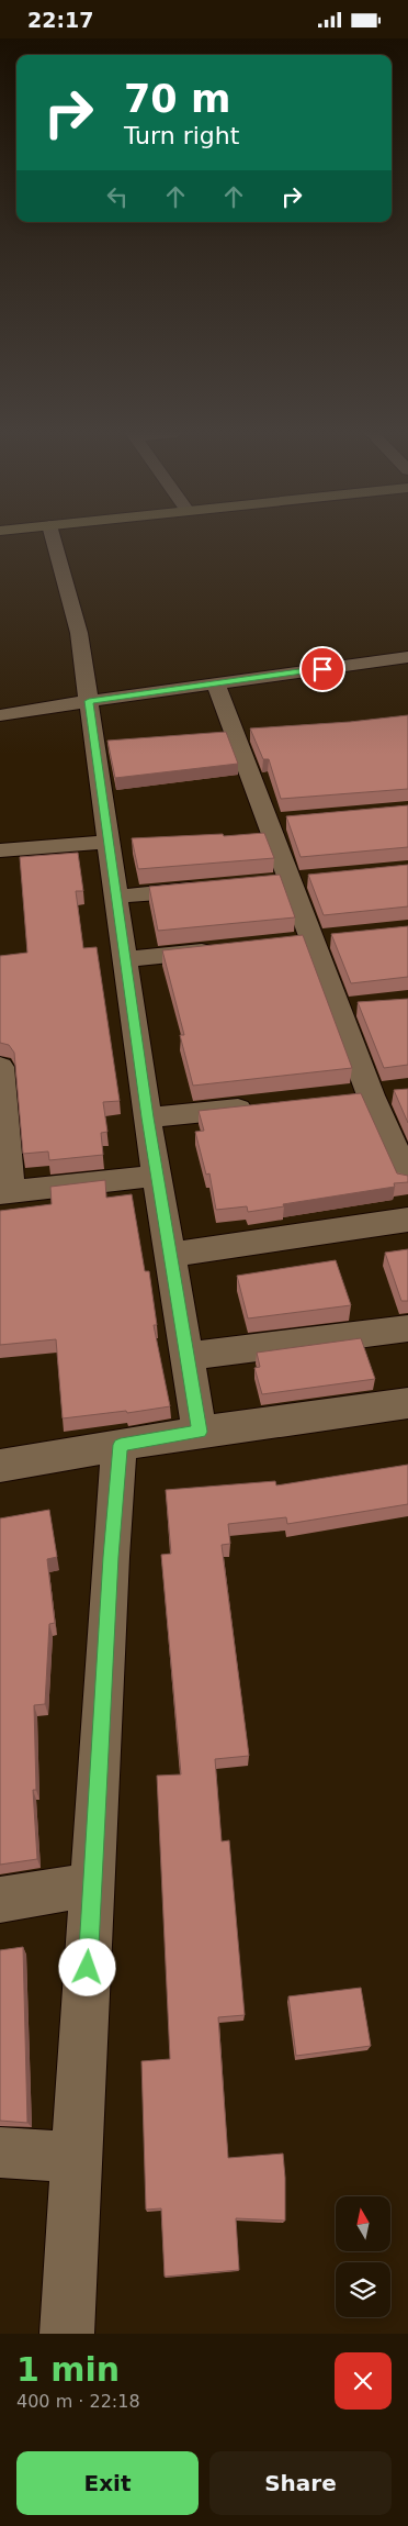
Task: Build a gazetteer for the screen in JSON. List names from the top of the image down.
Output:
{
  "north": "top",
  "page": {
    "status": "22:17",
    "turn": ["70 m", "Turn right"],
    "heading": ["1 min", "400 m · 22:18"],
    "buttons": ["Exit", "Share"]
  }
}
